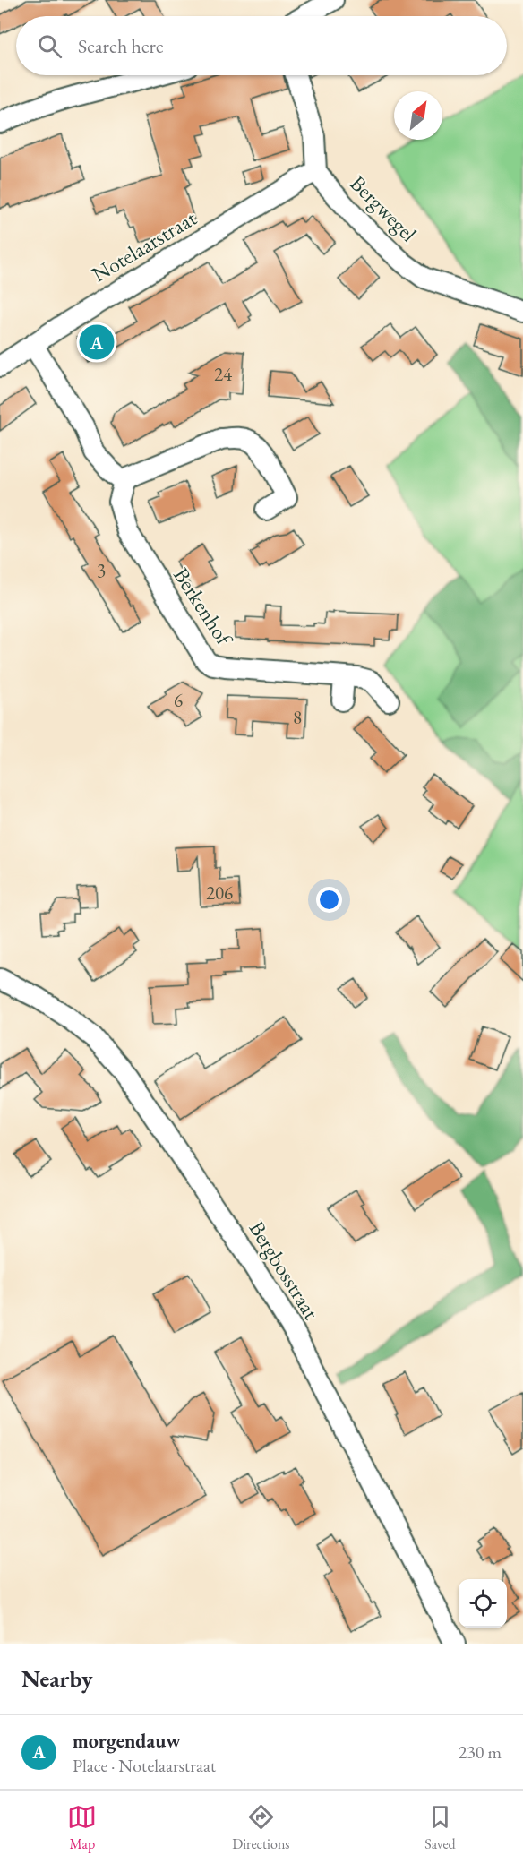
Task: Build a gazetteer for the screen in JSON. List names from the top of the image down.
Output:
{
  "streets": {
    "street": [
      "Bergwegel",
      "Notelaarstraat",
      "Berkenhof",
      "Bergbosstraat"
    ]
  },
  "crossings": [
    ["Bergwegel", "Notelaarstraat"]
  ],
  "house_numbers": [
    "24",
    "3",
    "6",
    "8",
    "206"
  ],
  "north": "top right",
  "page": {
    "search": "Search here",
    "pins": "A",
    "heading": "Nearby",
    "list": [
      {
        "mark": "A",
        "name": "morgendauw",
        "note": "Place · Notelaarstraat",
        "value": "230 m"
      }
    ],
    "nav": ["Map", "Directions", "Saved"]
  }
}
